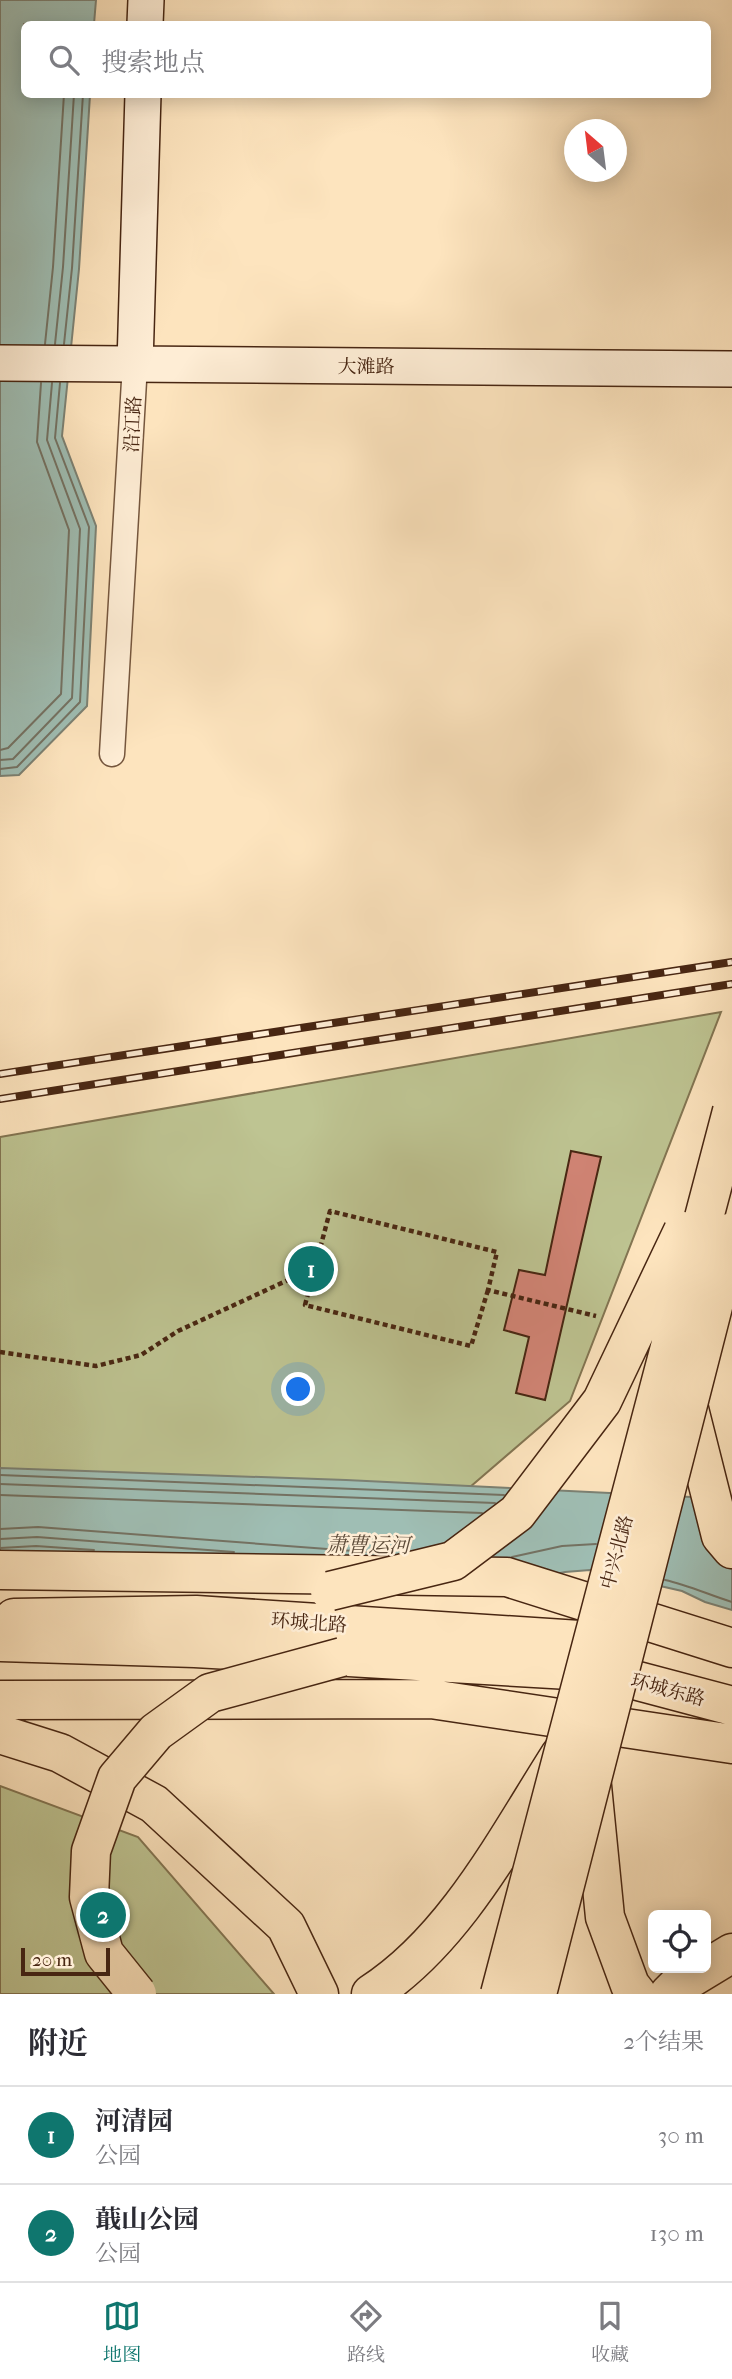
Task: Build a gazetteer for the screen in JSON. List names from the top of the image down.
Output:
{
  "streets": {
    "main road": ["中兴北路", "环城北路", "环城东路"],
    "street": ["大滩路", "沿江路"]
  },
  "crossings": [
    ["大滩路", "沿江路"],
    ["环城北路", "环城东路"]
  ],
  "water": ["萧曹运河"],
  "scale_bar": "20 m",
  "north": "top left",
  "page": {
    "search": "搜索地点",
    "pins": ["1", "2"],
    "scale": "20 m",
    "heading": ["附近", "2个结果"],
    "list": [
      {
        "mark": "1",
        "name": "河清园",
        "note": "公园",
        "value": "30 m"
      },
      {
        "mark": "2",
        "name": "蕺山公园",
        "note": "公园",
        "value": "130 m"
      }
    ],
    "nav": ["地图", "路线", "收藏"]
  }
}
